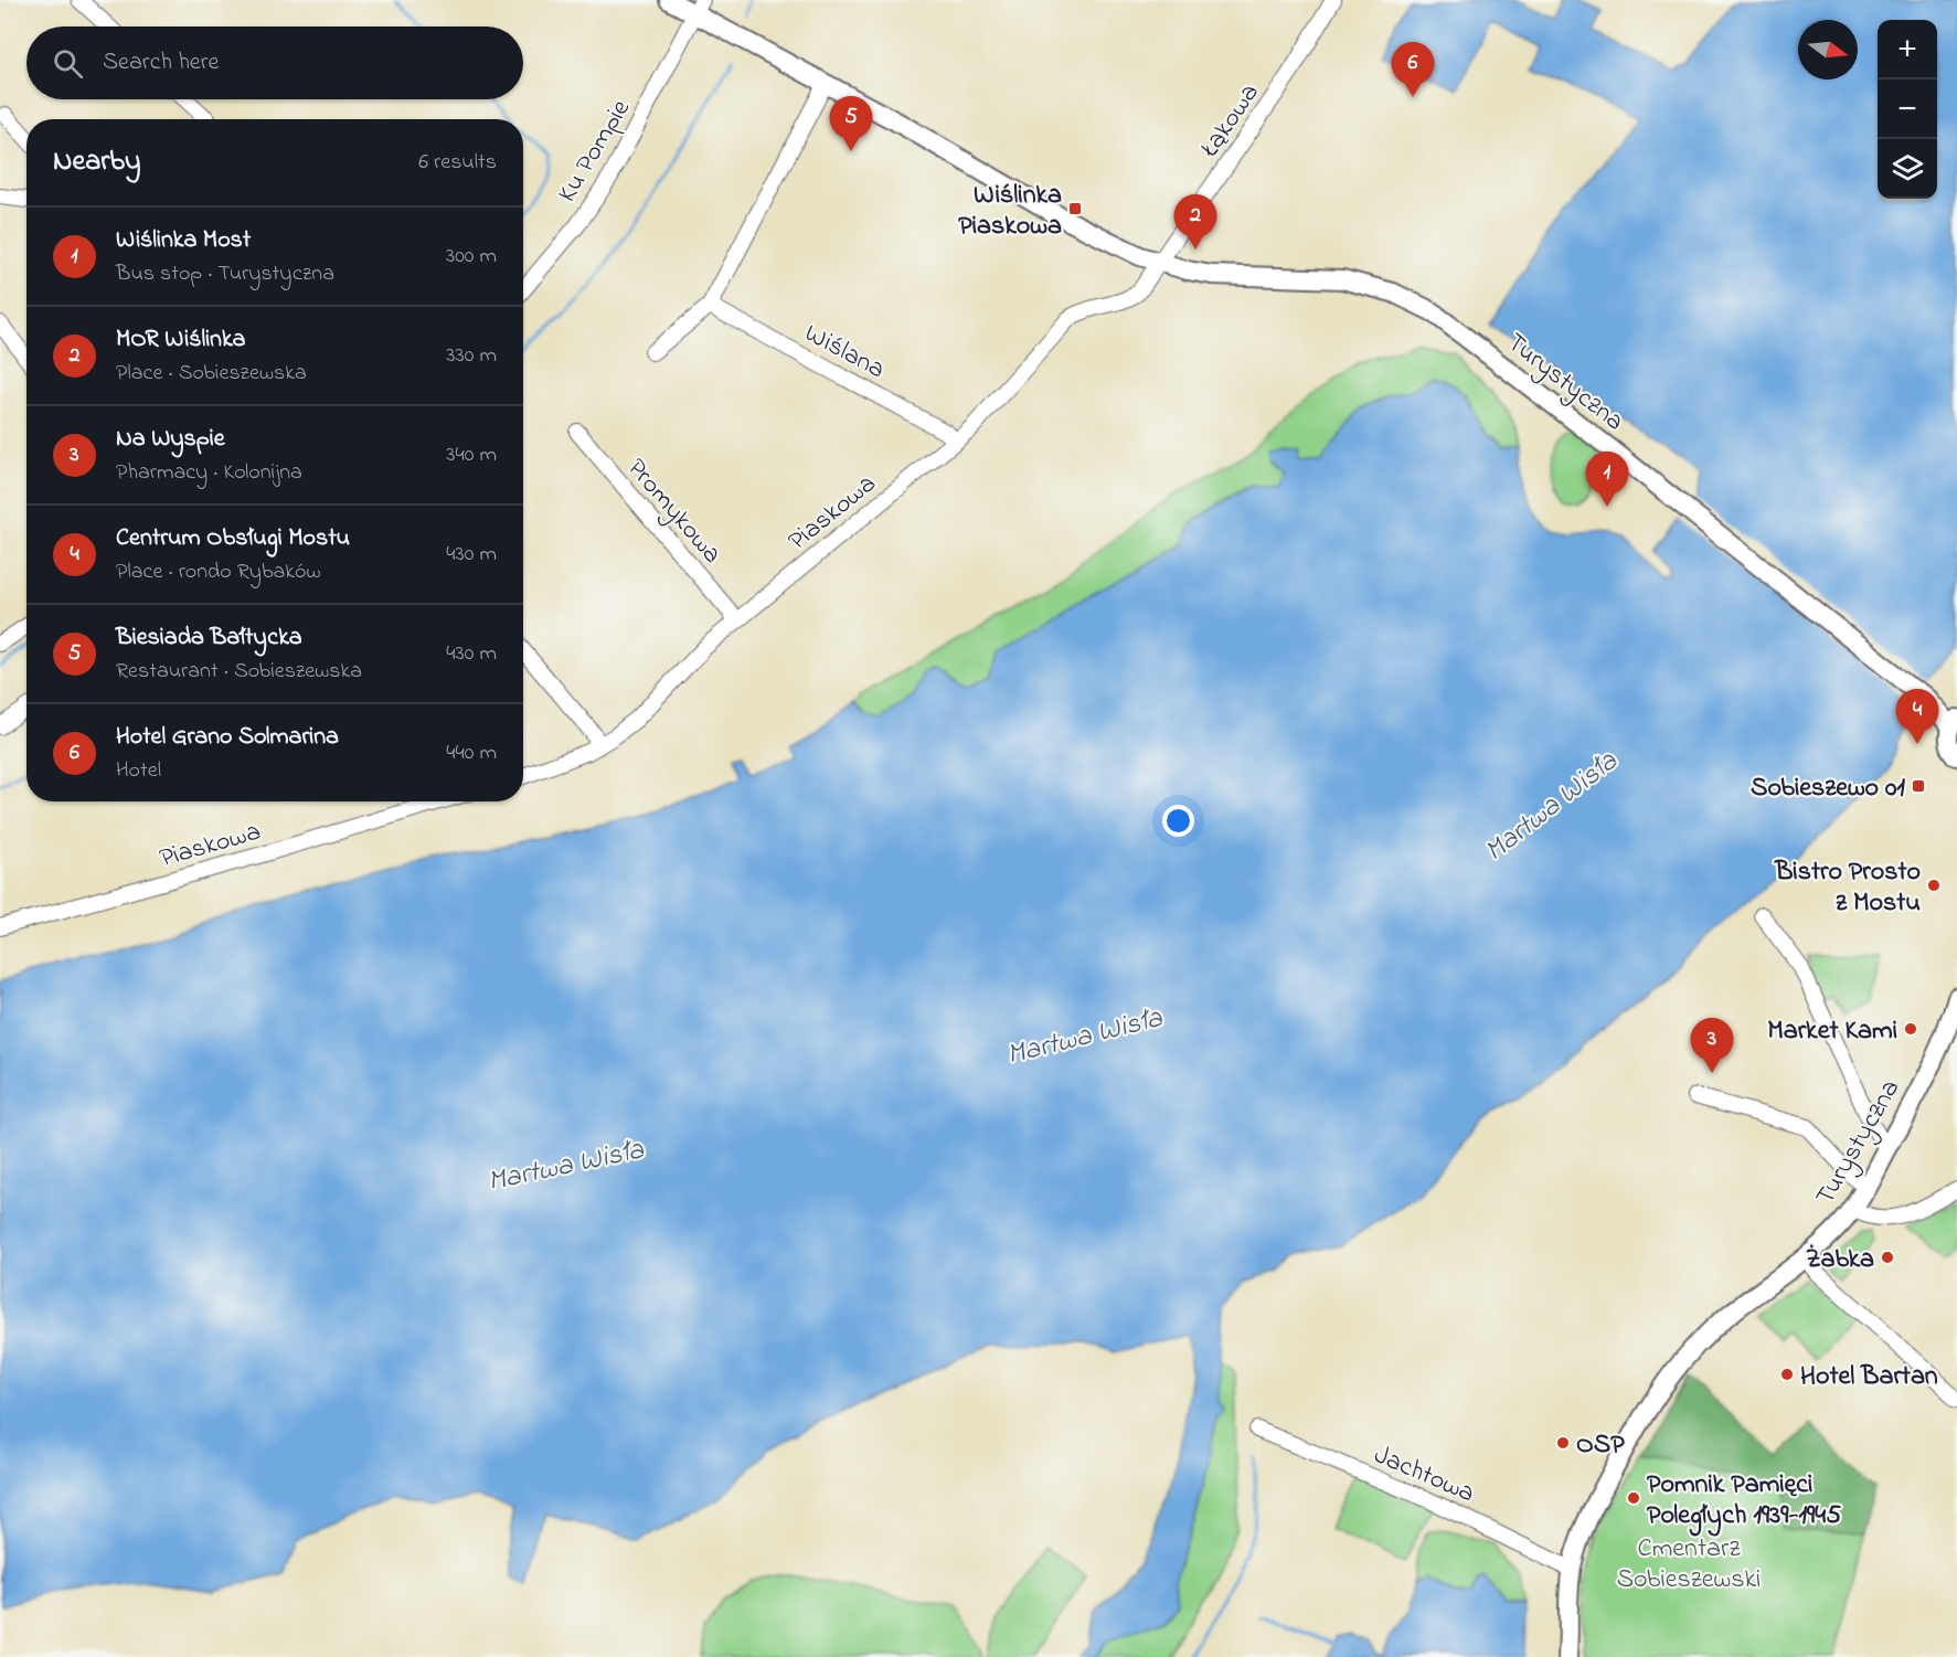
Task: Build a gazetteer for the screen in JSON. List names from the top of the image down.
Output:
{
  "streets": {
    "main road": ["Turystyczna"],
    "street": [
      "Łąkowa",
      "Ku Pompie",
      "Wiślana",
      "Promykowa",
      "Piaskowa",
      "Jachtowa"
    ]
  },
  "crossings": [
    ["Łąkowa", "Turystyczna"],
    ["Łąkowa", "Piaskowa"],
    ["Ku Pompie", "Turystyczna"],
    ["Wiślana", "Piaskowa"],
    ["Turystyczna", "Piaskowa"],
    ["Turystyczna", "Jachtowa"],
    ["Promykowa", "Piaskowa"]
  ],
  "water": ["Martwa Wisła"],
  "parks": ["Cmentarz Sobieszewski"],
  "places": {
    "transit": ["Wiślinka Piaskowa", "Sobieszewo 01"],
    "other": [
      "Bistro Prosto z Mostu",
      "Market Kami",
      "Żabka",
      "Hotel Bartan",
      "OSP",
      "Pomnik Pamięci Poległych 1939-1945"
    ]
  },
  "north": "right",
  "page": {
    "map_buttons": ["+", "−"],
    "search": "Search here",
    "pins": [
      "6",
      "5",
      "2",
      "1",
      "4",
      "3"
    ],
    "heading": ["Nearby", "6 results"],
    "list": [
      {
        "mark": "1",
        "name": "Wiślinka Most",
        "note": "Bus stop · Turystyczna",
        "value": "300 m"
      },
      {
        "mark": "2",
        "name": "MOR Wiślinka",
        "note": "Place · Sobieszewska",
        "value": "330 m"
      },
      {
        "mark": "3",
        "name": "Na Wyspie",
        "note": "Pharmacy · Kolonijna",
        "value": "340 m"
      },
      {
        "mark": "4",
        "name": "Centrum Obsługi Mostu",
        "note": "Place · rondo Rybaków",
        "value": "430 m"
      },
      {
        "mark": "5",
        "name": "Biesiada Bałtycka",
        "note": "Restaurant · Sobieszewska",
        "value": "430 m"
      },
      {
        "mark": "6",
        "name": "Hotel Grano Solmarina",
        "note": "Hotel",
        "value": "440 m"
      }
    ]
  }
}
